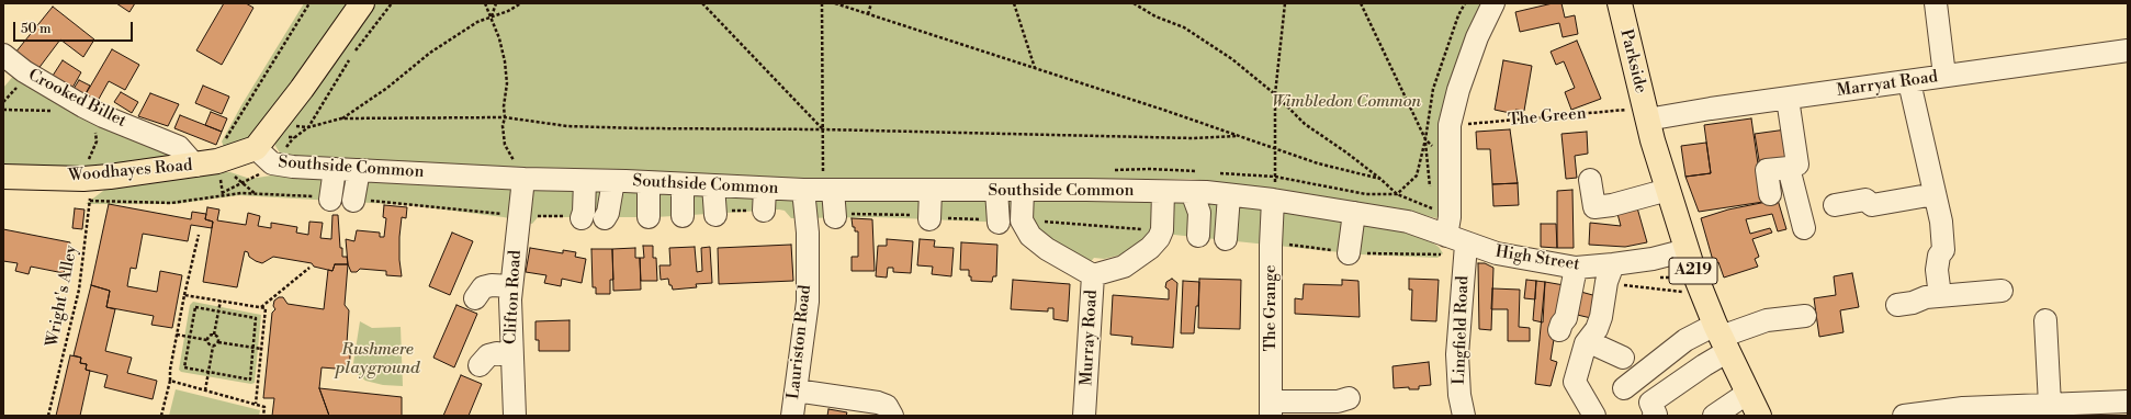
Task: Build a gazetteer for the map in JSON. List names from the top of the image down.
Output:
{
  "streets": {
    "main road": ["Parkside", "Woodhayes Road", "A219"],
    "street": [
      "Marryat Road",
      "Crooked Billet",
      "Southside Common",
      "High Street",
      "Clifton Road",
      "The Grange",
      "Lingfield Road",
      "Murray Road",
      "Lauriston Road"
    ],
    "path": ["The Green", "Wright's Alley"]
  },
  "crossings": [
    ["Parkside", "Marryat Road"],
    ["Parkside", "The Green"],
    ["Parkside", "A219"],
    ["Marryat Road", "The Green"],
    ["Marryat Road", "A219"],
    ["Crooked Billet", "Woodhayes Road"],
    ["Crooked Billet", "Wright's Alley"],
    ["The Green", "A219"],
    ["Southside Common", "Woodhayes Road"],
    ["Southside Common", "High Street"],
    ["Southside Common", "Clifton Road"],
    ["Southside Common", "The Grange"],
    ["Southside Common", "Lingfield Road"],
    ["Southside Common", "Murray Road"],
    ["Southside Common", "Lauriston Road"],
    ["Woodhayes Road", "Wright's Alley"],
    ["High Street", "A219"],
    ["High Street", "Lingfield Road"]
  ],
  "parks": ["Wimbledon Common", "Rushmere playground"],
  "scale_bar": "50 m"
}
